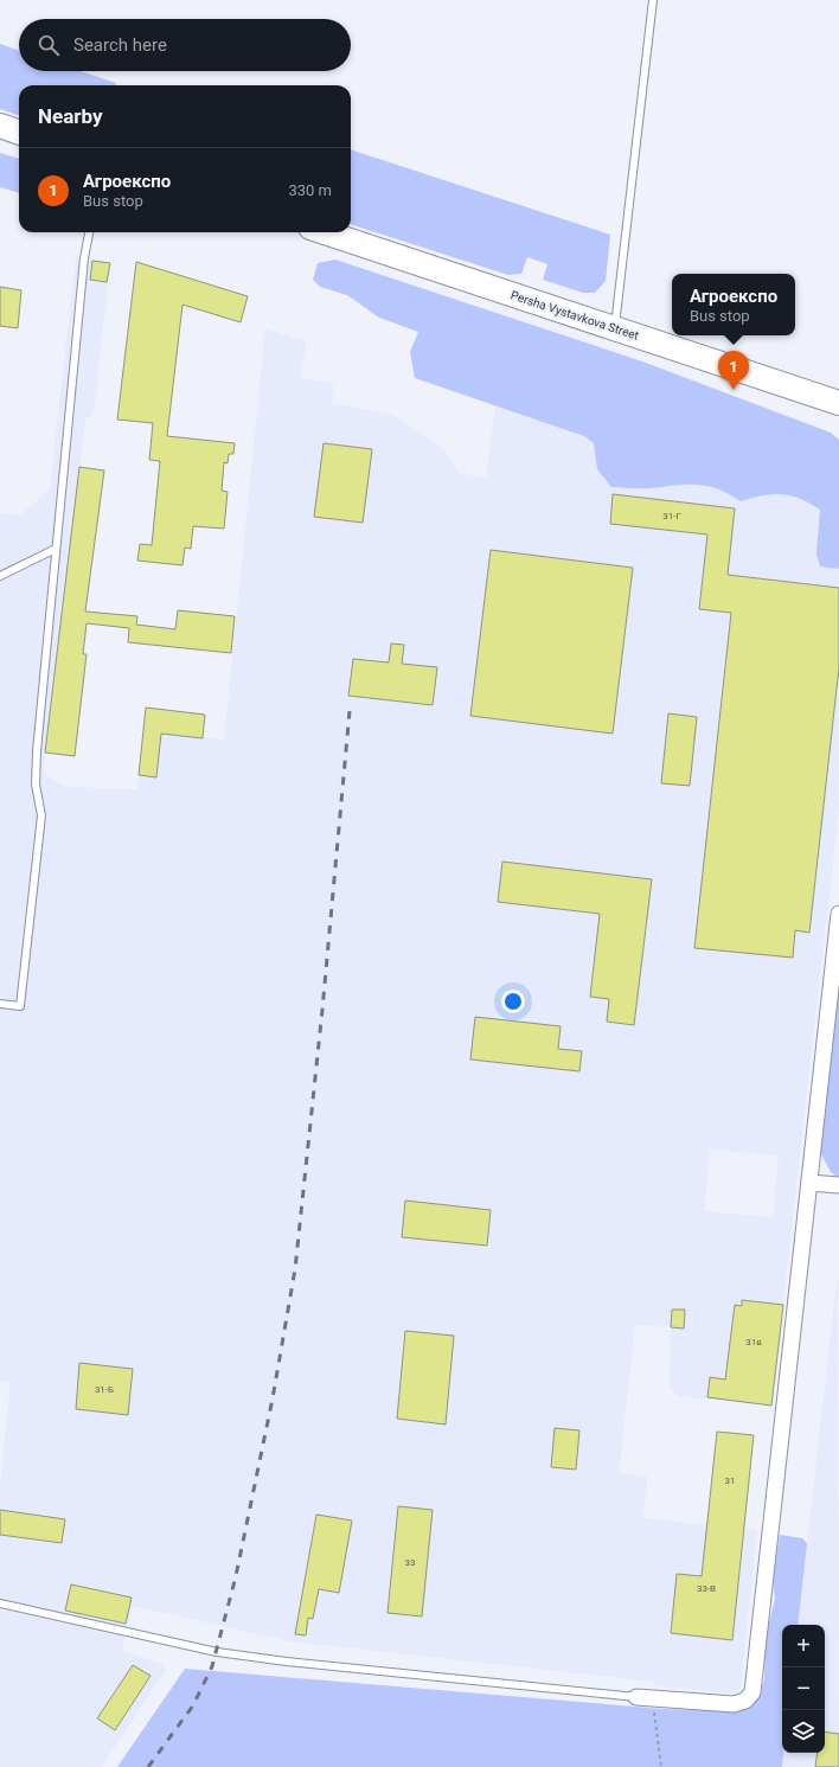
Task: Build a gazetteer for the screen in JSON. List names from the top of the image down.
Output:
{
  "streets": {
    "main road": ["Persha Vystavkova Street"]
  },
  "house_numbers": [
    "31-Г",
    "31в",
    "31-Б",
    "31",
    "33",
    "33-В"
  ],
  "page": {
    "search": "Search here",
    "heading": "Nearby",
    "list": [
      {
        "mark": "1",
        "name": "Агроекспо",
        "note": "Bus stop",
        "value": "330 m"
      }
    ],
    "popup": ["Агроекспо", "Bus stop"],
    "pins": "1",
    "map_buttons": ["+", "−"]
  }
}
